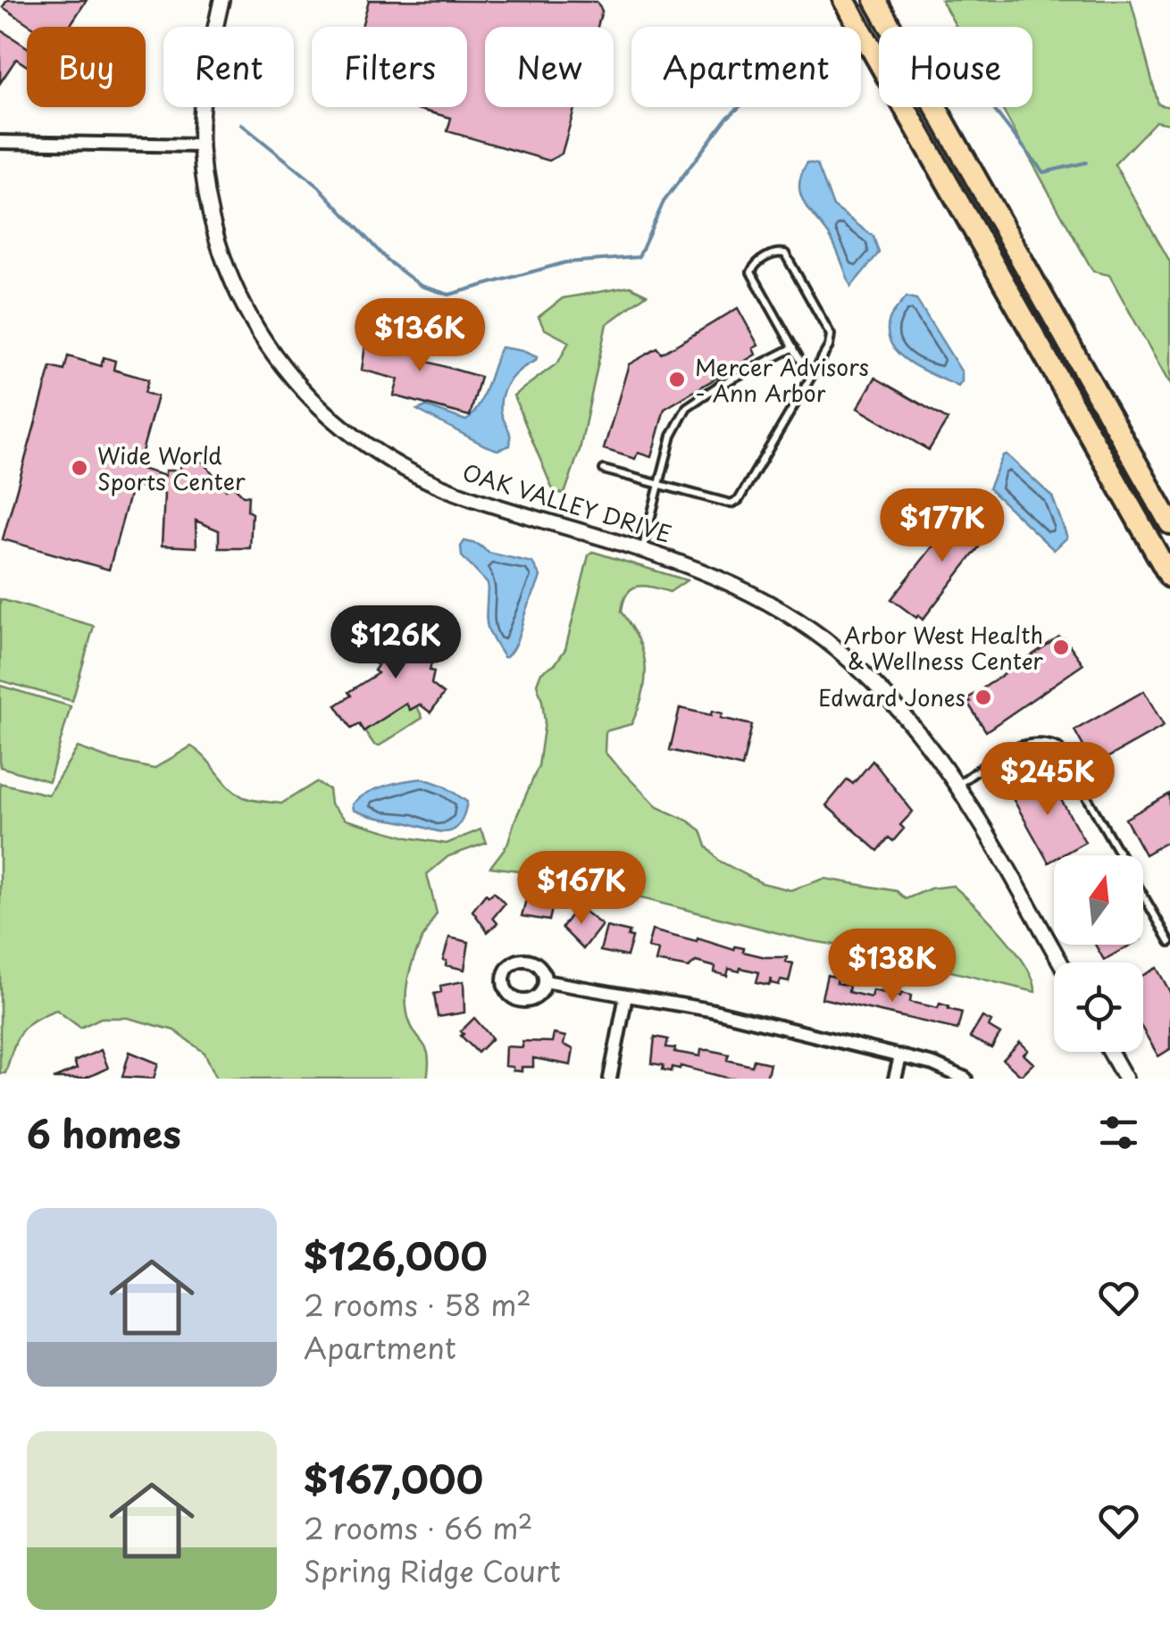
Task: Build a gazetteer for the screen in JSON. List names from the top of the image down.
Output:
{
  "streets": {
    "street": ["OAK VALLEY DRIVE"]
  },
  "places": [
    "Mercer Advisors - Ann Arbor",
    "Wide World Sports Center",
    "Arbor West Health & Wellness Center",
    "Edward Jones"
  ],
  "north": "top",
  "page": {
    "chip": [
      "Buy",
      "Rent",
      "Filters",
      "New",
      "Apartment",
      "House"
    ],
    "price": [
      "$136K",
      "$177K",
      "$126K",
      "$245K",
      "$167K",
      "$138K"
    ],
    "heading": "6 homes",
    "list": [
      {
        "name": "$126,000",
        "note": "2 rooms · 58 m² · Apartment"
      },
      {
        "name": "$167,000",
        "note": "2 rooms · 66 m² · Spring Ridge Court"
      }
    ]
  }
}
